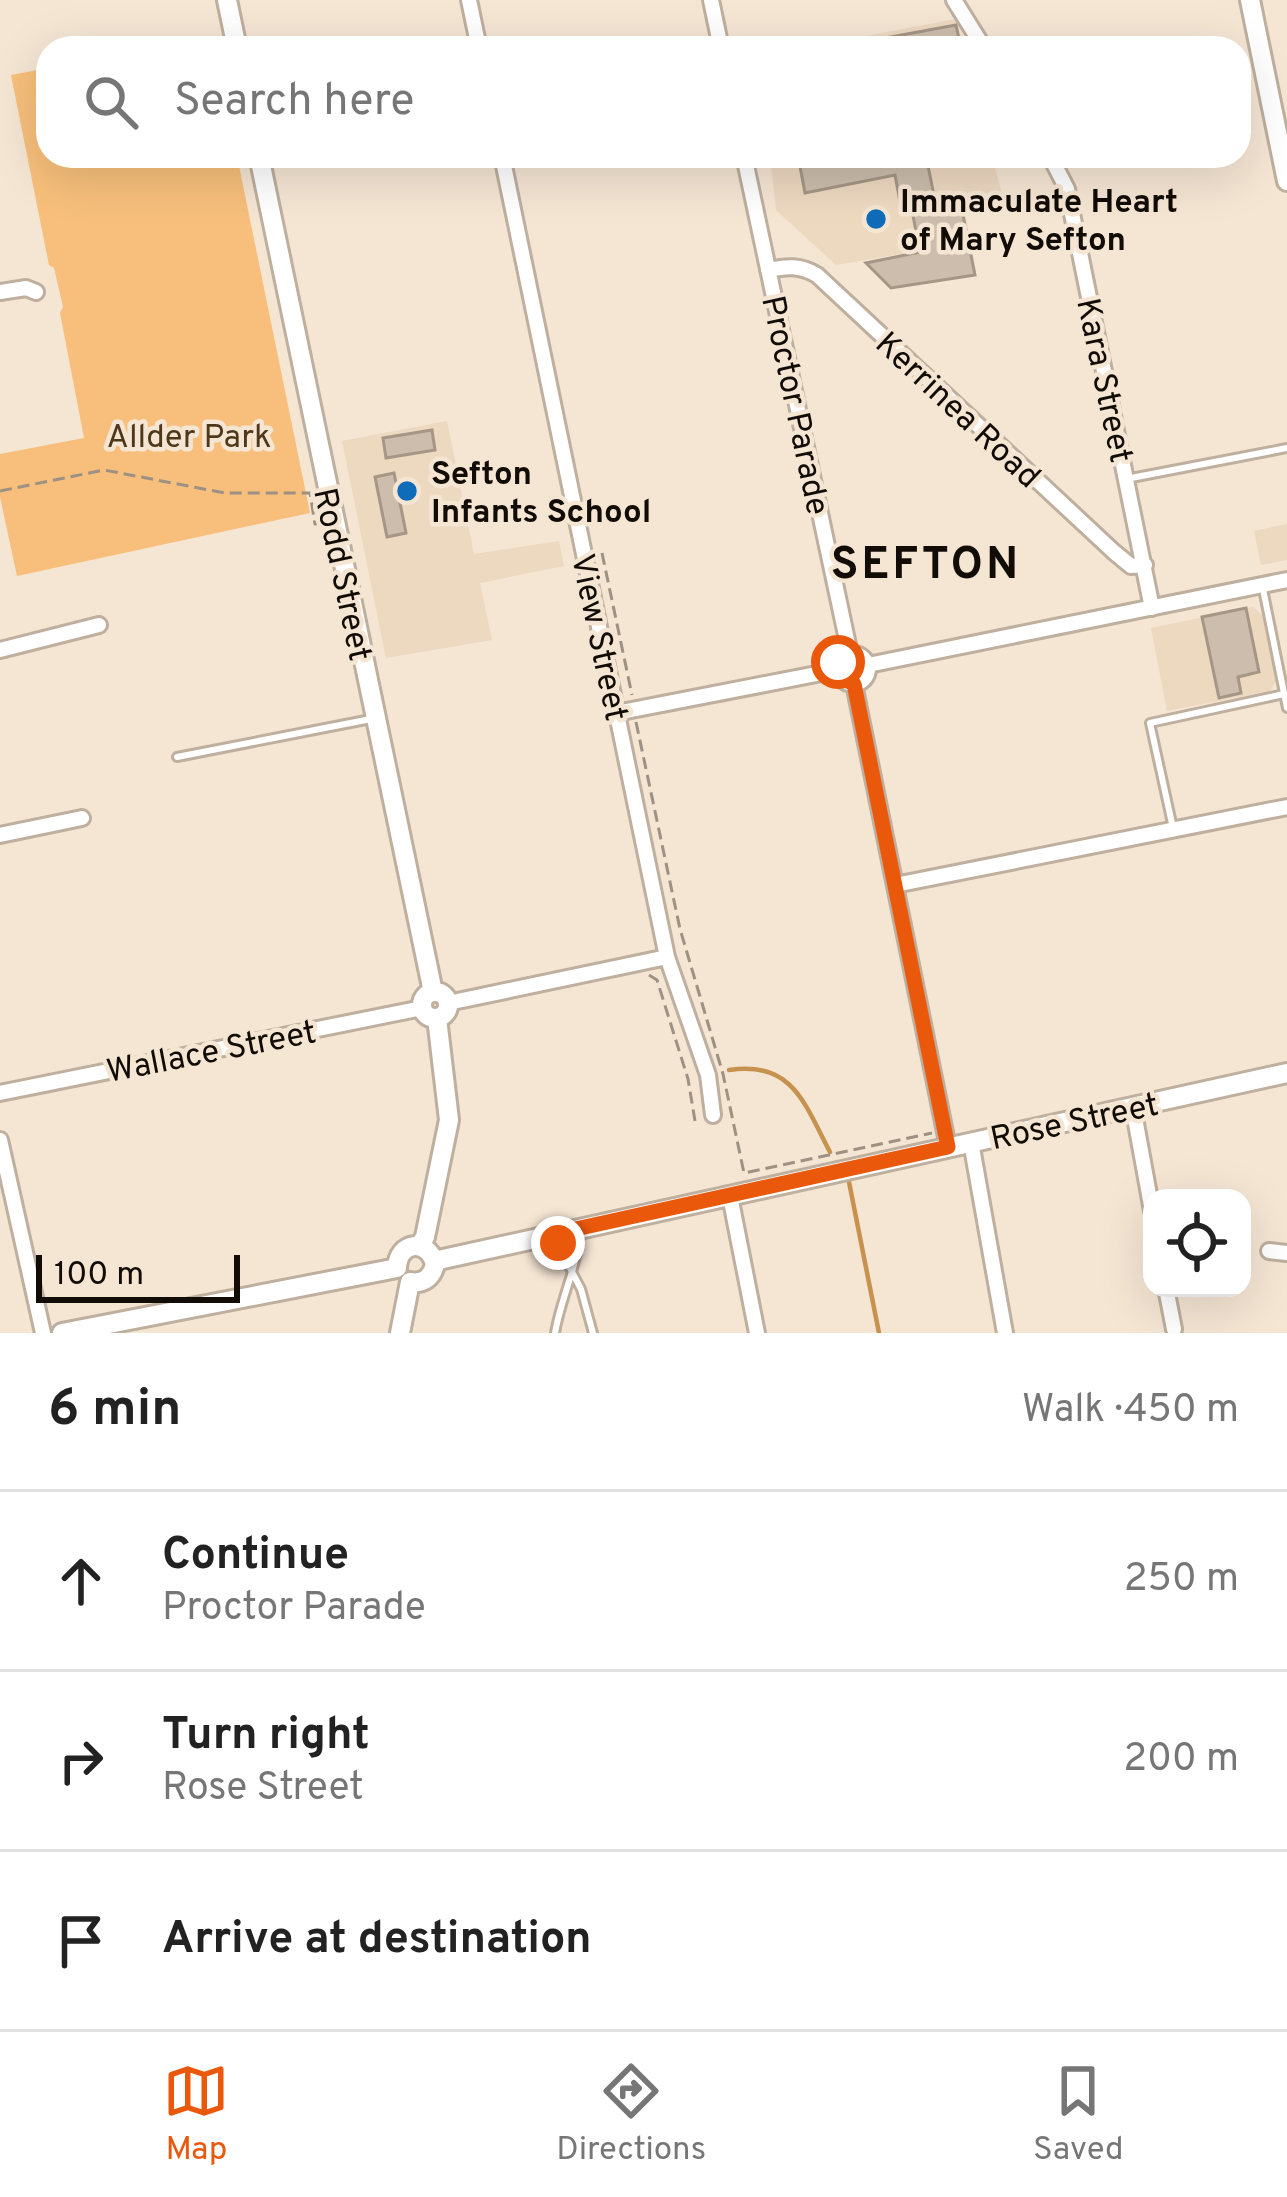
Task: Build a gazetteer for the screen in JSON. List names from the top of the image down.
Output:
{
  "streets": {
    "street": [
      "Kara Street",
      "Proctor Parade",
      "Kerrinea Road",
      "Rodd Street",
      "View Street",
      "Wallace Street",
      "Rose Street"
    ]
  },
  "crossings": [
    ["Kara Street", "Kerrinea Road"],
    ["Proctor Parade", "Kerrinea Road"],
    ["Rodd Street", "Wallace Street"],
    ["Rodd Street", "Rose Street"],
    ["View Street", "Wallace Street"]
  ],
  "districts": ["SEFTON"],
  "parks": ["Allder Park"],
  "places": ["Immaculate Heart of Mary Sefton", "Sefton Infants School"],
  "scale_bar": "100 m",
  "page": {
    "search": "Search here",
    "scale": "100 m",
    "heading": ["6 min", "Walk · 450 m"],
    "list": [
      ["Continue", "Proctor Parade", "250 m"],
      ["Turn right", "Rose Street", "200 m"],
      "Arrive at destination"
    ],
    "nav": ["Map", "Directions", "Saved"]
  }
}
